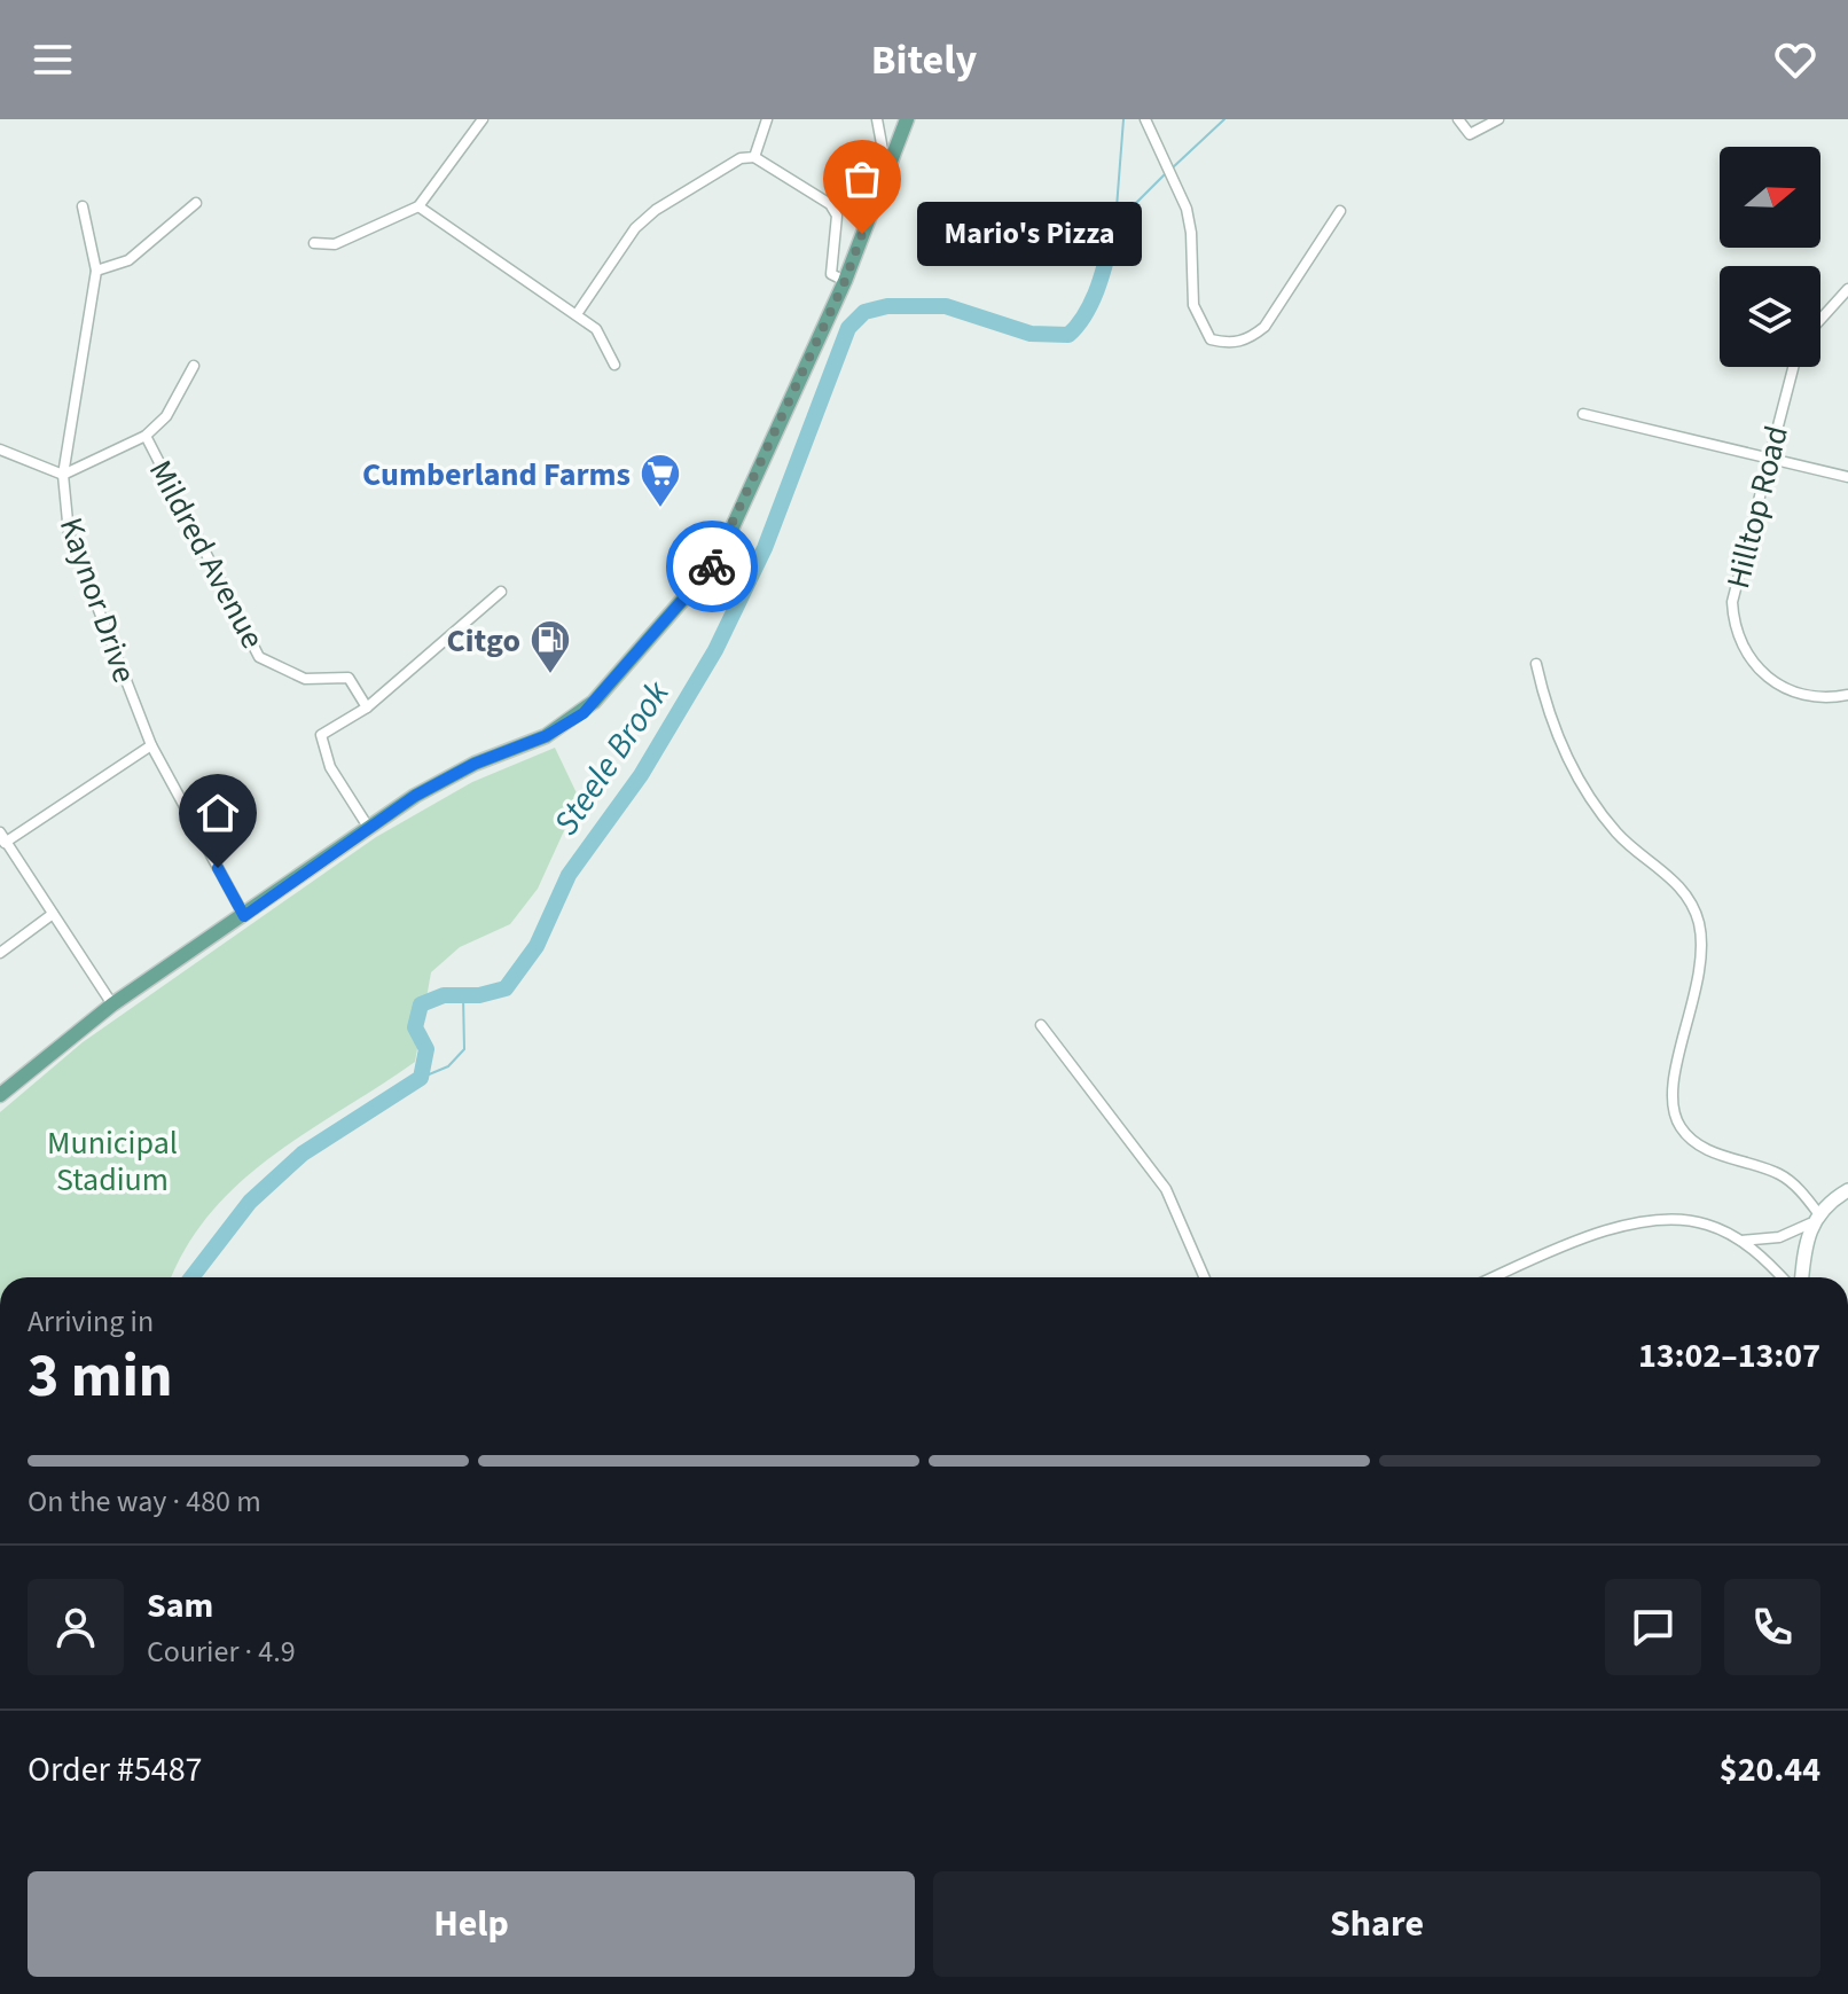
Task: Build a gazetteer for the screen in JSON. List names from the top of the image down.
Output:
{
  "streets": {
    "street": ["Hilltop Road", "Mildred Avenue", "Kaynor Drive"]
  },
  "water": ["Steele Brook"],
  "parks": ["Municipal Stadium"],
  "places": {
    "other": ["Mario's Pizza"],
    "supermarket": ["Cumberland Farms"],
    "fuel station": ["Citgo"]
  },
  "north": "right",
  "page": {
    "header": "Bitely",
    "bubble": "Mario's Pizza",
    "heading": ["3 min", "Arriving in", "13:02–13:07"],
    "panel": [
      "Sam",
      "Courier · 4.9",
      "Order #5487",
      "$20.44"
    ],
    "bar": "On the way · 480 m",
    "buttons": ["Help", "Share"]
  }
}
